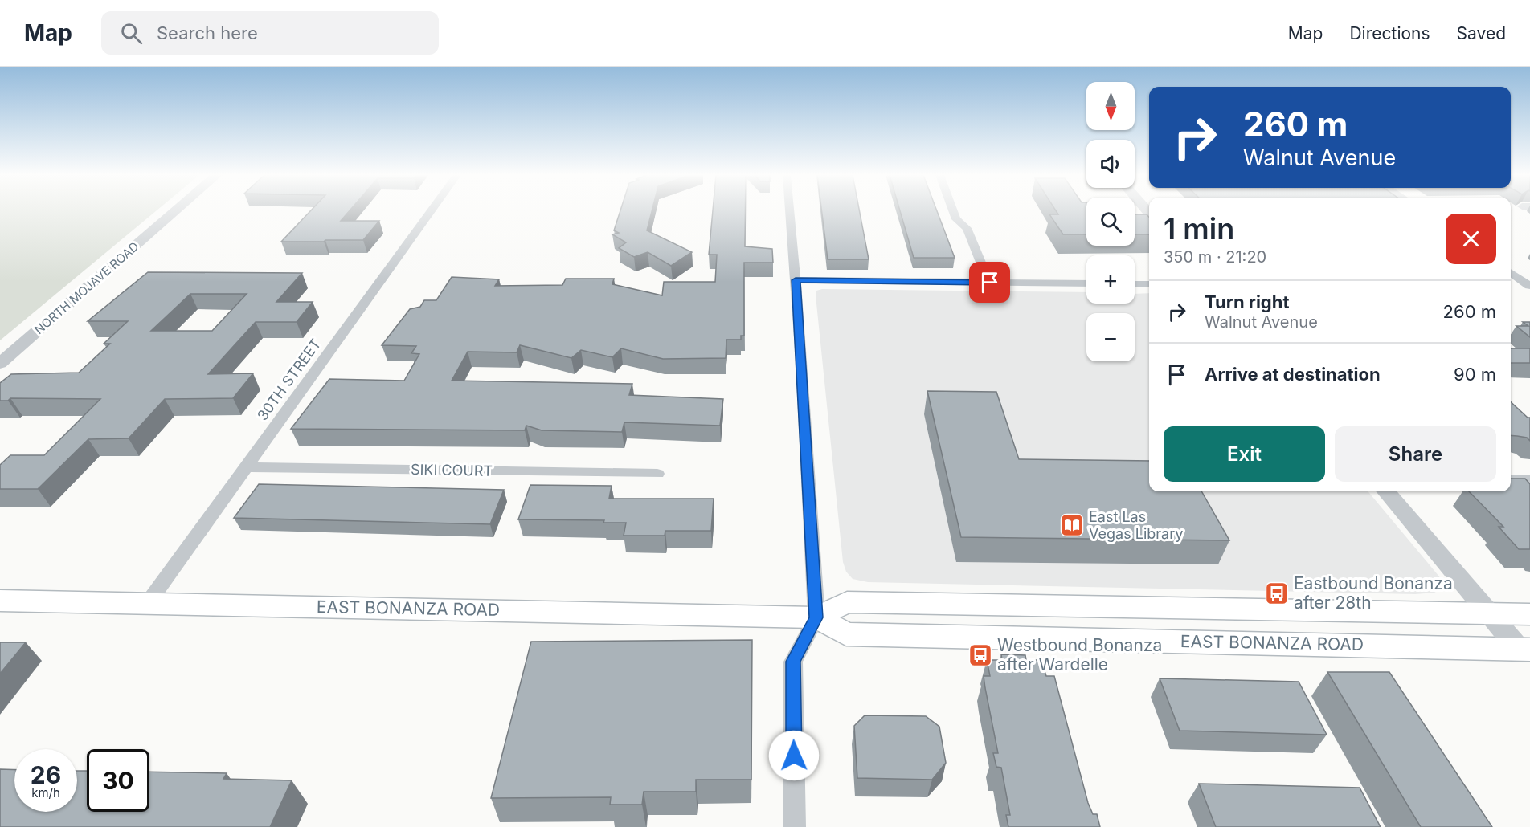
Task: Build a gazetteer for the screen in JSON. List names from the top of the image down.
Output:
{
  "streets": {
    "main road": ["EAST BONANZA ROAD"],
    "street": ["NORTH MOJAVE ROAD", "30TH STREET", "SIKI COURT"]
  },
  "crossings": [
    ["30TH STREET", "SIKI COURT"],
    ["30TH STREET", "EAST BONANZA ROAD"]
  ],
  "places": {
    "library": ["East Las Vegas Library"],
    "bus stop": ["Eastbound Bonanza after 28th", "Westbound Bonanza after Wardelle"]
  },
  "north": "bottom",
  "page": {
    "header": "Map",
    "search": "Search here",
    "nav": ["Map", "Directions", "Saved"],
    "map_buttons": ["+", "−"],
    "turn": ["260 m", "Walnut Avenue"],
    "heading": ["1 min", "350 m · 21:20"],
    "list": [
      {
        "name": "Turn right",
        "note": "Walnut Avenue",
        "value": "260 m"
      },
      {
        "name": "Arrive at destination",
        "value": "90 m"
      }
    ],
    "buttons": ["Exit", "Share"],
    "speed": "26 km/h",
    "limit": "30"
  }
}
